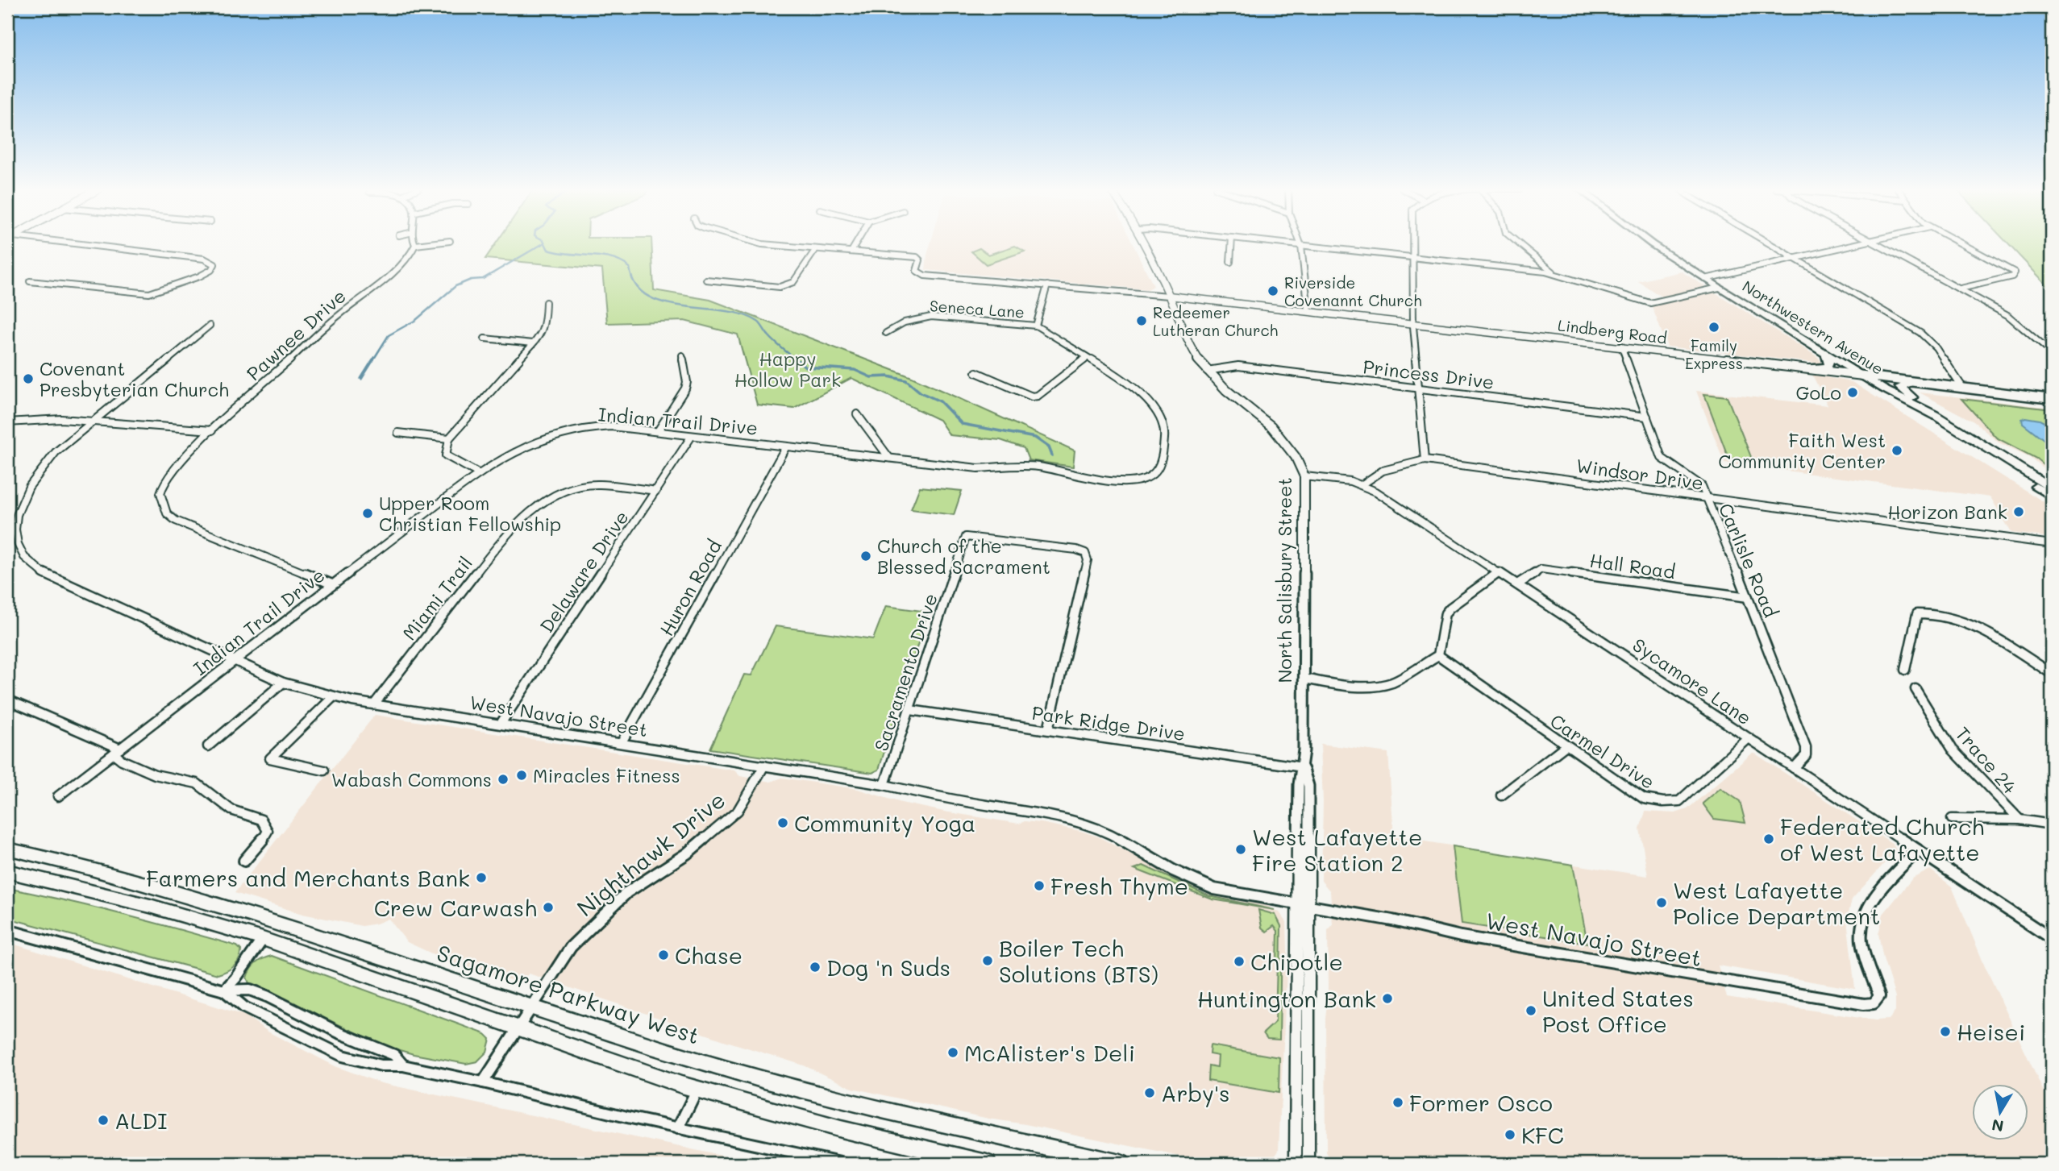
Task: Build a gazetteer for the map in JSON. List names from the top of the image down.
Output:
{
  "streets": {
    "main road": ["Northwestern Avenue", "Lindberg Road", "Sagamore Parkway West"],
    "street": [
      "Seneca Lane",
      "Pawnee Drive",
      "Princess Drive",
      "Indian Trail Drive",
      "Windsor Drive",
      "Carlisle Road",
      "Hall Road",
      "Delaware Drive",
      "North Salisbury Street",
      "Huron Road",
      "Miami Trail",
      "Sacramento Drive",
      "Sycamore Lane",
      "West Navajo Street",
      "Park Ridge Drive",
      "Carmel Drive",
      "Trace 24",
      "Nighthawk Drive"
    ]
  },
  "crossings": [
    ["Seneca Lane", "Indian Trail Drive"],
    ["Northwestern Avenue", "Lindberg Road"],
    ["Lindberg Road", "Carlisle Road"],
    ["Lindberg Road", "North Salisbury Street"],
    ["Pawnee Drive", "Indian Trail Drive"],
    ["Princess Drive", "Carlisle Road"],
    ["Princess Drive", "North Salisbury Street"],
    ["Indian Trail Drive", "Delaware Drive"],
    ["Indian Trail Drive", "Huron Road"],
    ["Indian Trail Drive", "West Navajo Street"],
    ["Windsor Drive", "Carlisle Road"],
    ["Windsor Drive", "Sycamore Lane"],
    ["Carlisle Road", "Hall Road"],
    ["Carlisle Road", "Sycamore Lane"],
    ["Hall Road", "Sycamore Lane"],
    ["Delaware Drive", "Miami Trail"],
    ["Delaware Drive", "West Navajo Street"],
    ["North Salisbury Street", "Sycamore Lane"],
    ["North Salisbury Street", "West Navajo Street"],
    ["North Salisbury Street", "Park Ridge Drive"],
    ["Huron Road", "West Navajo Street"],
    ["Miami Trail", "West Navajo Street"],
    ["Sacramento Drive", "West Navajo Street"],
    ["Sacramento Drive", "Park Ridge Drive"],
    ["Sycamore Lane", "West Navajo Street"],
    ["Sycamore Lane", "Carmel Drive"],
    ["West Navajo Street", "Nighthawk Drive"],
    ["Nighthawk Drive", "Sagamore Parkway West"]
  ],
  "parks": ["Happy Hollow Park"],
  "places": [
    "Riverside Covenannt Church",
    "Redeemer Lutheran Church",
    "Family Express",
    "Covenant Presbyterian Church",
    "GoLo",
    "Faith West Community Center",
    "Horizon Bank",
    "Upper Room Christian Fellowship",
    "Church of the Blessed Sacrament",
    "Miracles Fitness",
    "Wabash Commons",
    "Community Yoga",
    "Federated Church of West Lafayette",
    "West Lafayette Fire Station 2",
    "Farmers and Merchants Bank",
    "Fresh Thyme",
    "West Lafayette Police Department",
    "Crew Carwash",
    "Chase",
    "Boiler Tech Solutions (BTS)",
    "Chipotle",
    "Dog 'n Suds",
    "Huntington Bank",
    "United States Post Office",
    "Heisei",
    "McAlister's Deli",
    "Arby's",
    "Former Osco",
    "ALDI",
    "KFC"
  ],
  "north": "bottom"
}
